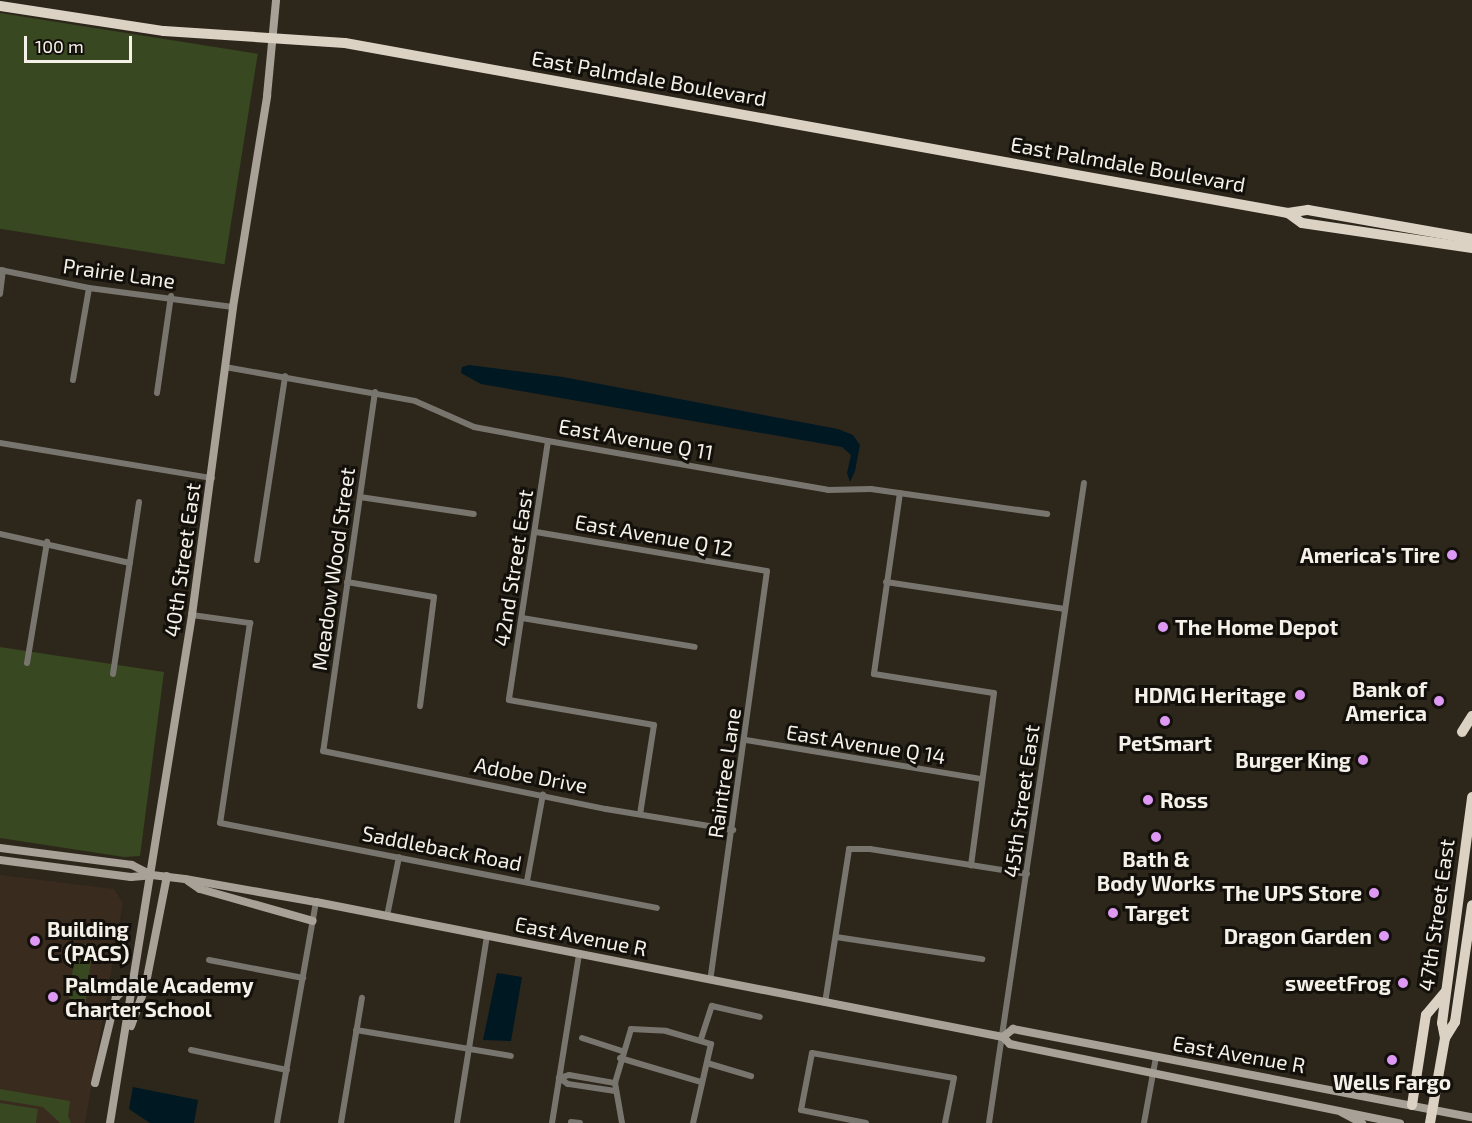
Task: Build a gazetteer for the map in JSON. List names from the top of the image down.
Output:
{
  "streets": {
    "highway": ["East Palmdale Boulevard", "47th Street East"],
    "main road": ["40th Street East", "East Avenue R"],
    "street": [
      "Prairie Lane",
      "East Avenue Q 11",
      "East Avenue Q 12",
      "42nd Street East",
      "Meadow Wood Street",
      "East Avenue Q 14",
      "Raintree Lane",
      "Adobe Drive",
      "45th Street East",
      "Saddleback Road"
    ]
  },
  "crossings": [
    ["East Palmdale Boulevard", "40th Street East"],
    ["Prairie Lane", "40th Street East"],
    ["East Avenue Q 11", "40th Street East"],
    ["East Avenue Q 11", "42nd Street East"],
    ["East Avenue Q 11", "Meadow Wood Street"],
    ["East Avenue Q 12", "42nd Street East"],
    ["East Avenue Q 12", "Raintree Lane"],
    ["40th Street East", "Saddleback Road"],
    ["40th Street East", "East Avenue R"],
    ["42nd Street East", "Adobe Drive"],
    ["Meadow Wood Street", "Adobe Drive"],
    ["East Avenue Q 14", "Raintree Lane"],
    ["Raintree Lane", "Adobe Drive"],
    ["Raintree Lane", "East Avenue R"],
    ["45th Street East", "East Avenue R"],
    ["47th Street East", "East Avenue R"]
  ],
  "places": [
    "America's Tire",
    "The Home Depot",
    "HDMG Heritage",
    "Bank of America",
    "PetSmart",
    "Burger King",
    "Ross",
    "Bath & Body Works",
    "The UPS Store",
    "Target",
    "Dragon Garden",
    "Building C (PACS)",
    "sweetFrog",
    "Palmdale Academy Charter School",
    "Wells Fargo"
  ],
  "scale_bar": "100 m"
}
